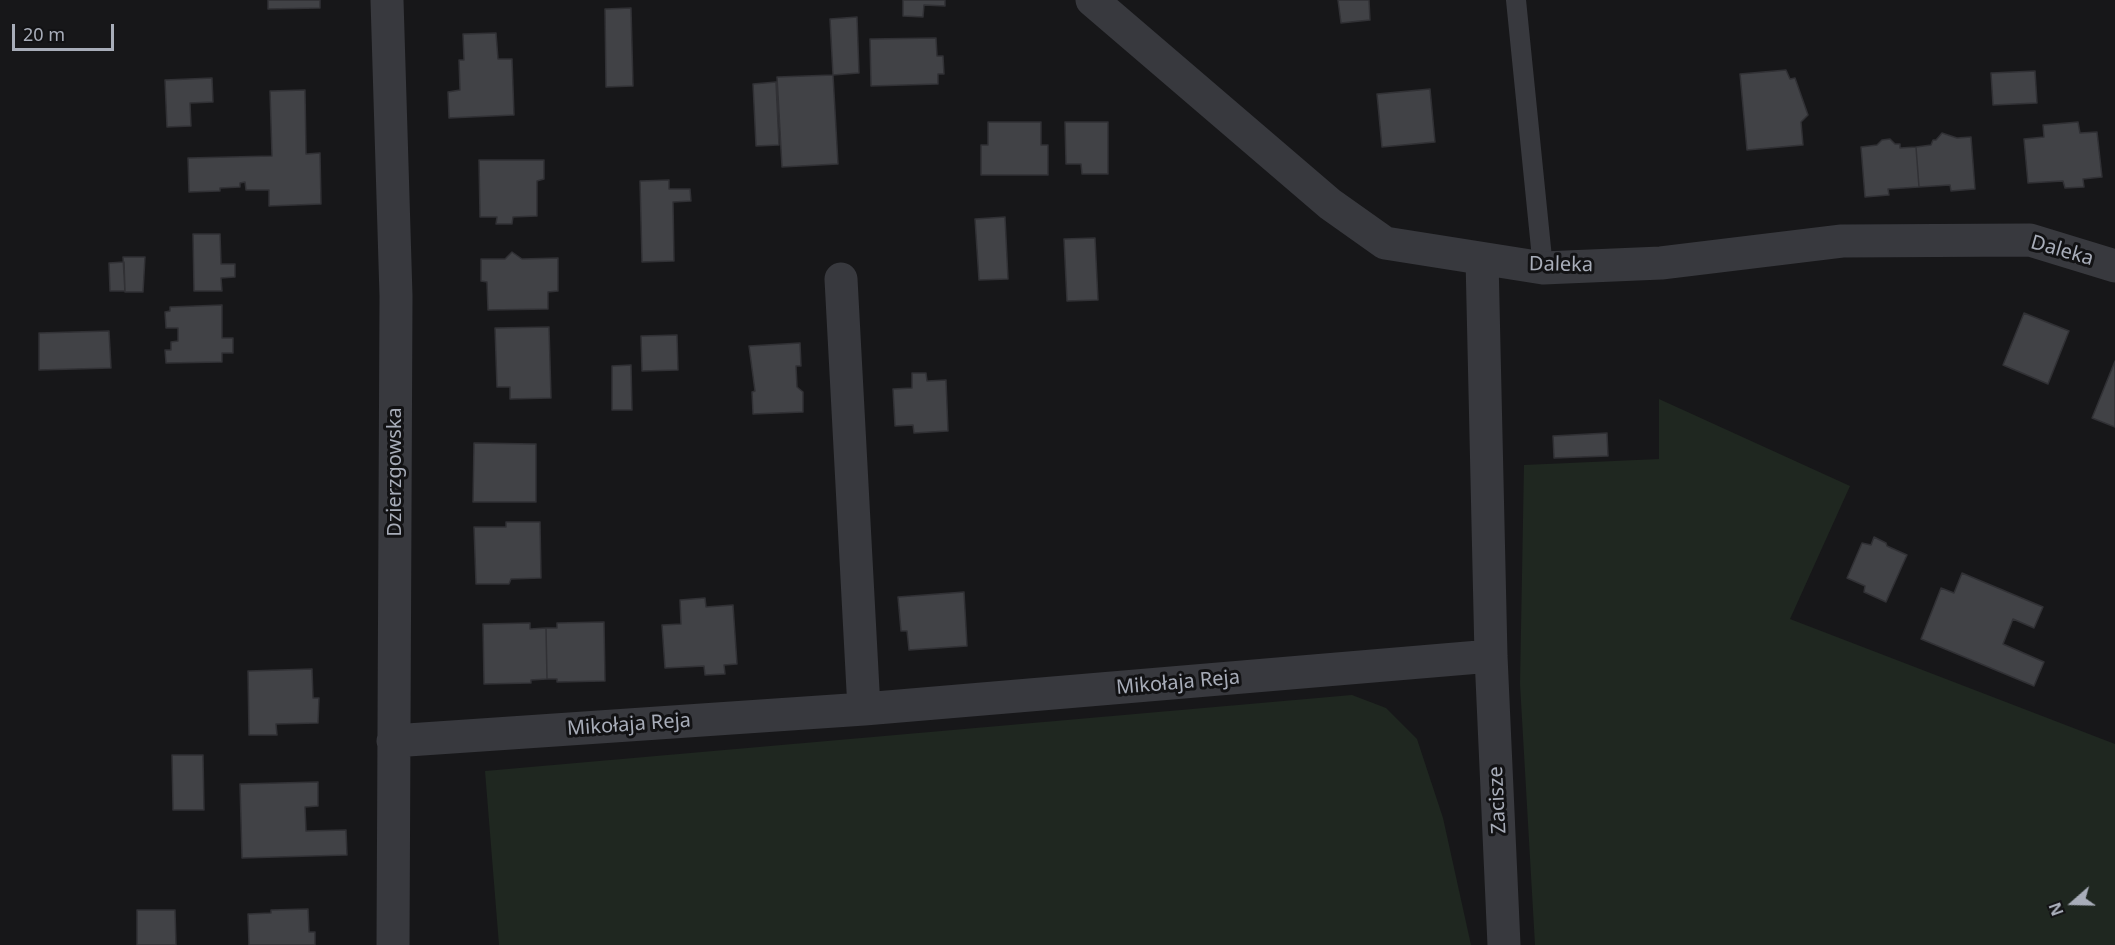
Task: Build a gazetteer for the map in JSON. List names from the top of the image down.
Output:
{
  "streets": {
    "street": [
      "Daleka",
      "Dzierzgowska",
      "Mikołaja Reja",
      "Zacisze"
    ]
  },
  "crossings": [
    ["Daleka", "Zacisze"],
    ["Dzierzgowska", "Mikołaja Reja"],
    ["Mikołaja Reja", "Zacisze"]
  ],
  "scale_bar": "20 m",
  "north": "left"
}
